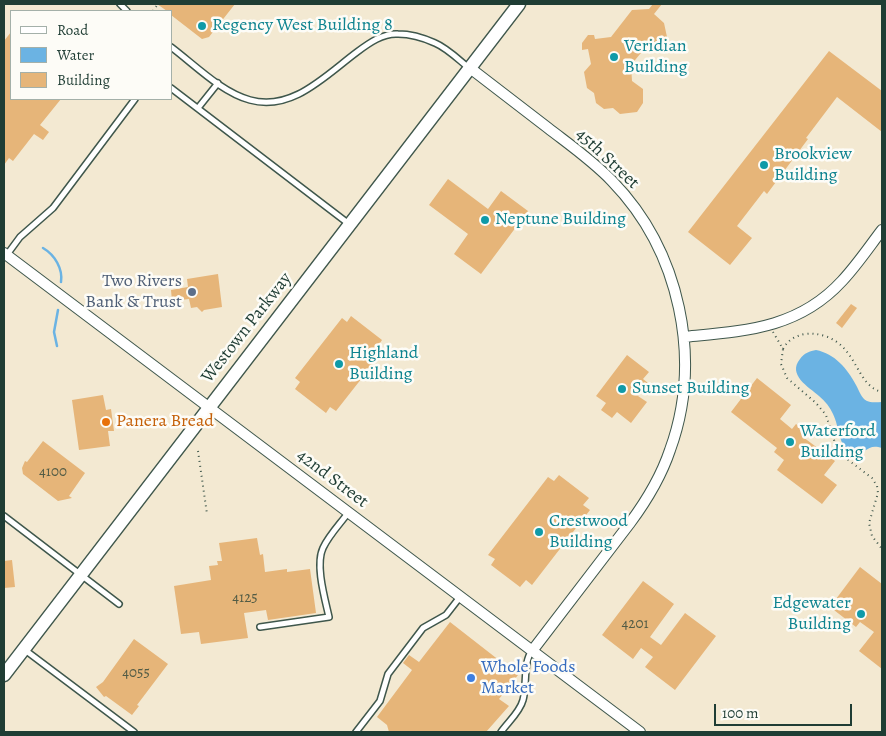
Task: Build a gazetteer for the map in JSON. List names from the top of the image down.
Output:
{
  "streets": {
    "street": ["45th Street", "Westown Parkway", "42nd Street"]
  },
  "crossings": [
    ["45th Street", "Westown Parkway"],
    ["45th Street", "42nd Street"],
    ["Westown Parkway", "42nd Street"]
  ],
  "places": [
    "Regency West Building 8",
    "Veridian Building",
    "Brookview Building",
    "Neptune Building",
    "Two Rivers Bank & Trust",
    "Highland Building",
    "Sunset Building",
    "Panera Bread",
    "Waterford Building",
    "Crestwood Building",
    "Edgewater Building",
    "Whole Foods Market"
  ],
  "house_numbers": [
    "4100",
    "4125",
    "4201",
    "4055"
  ],
  "legend": ["Road", "Water", "Building"],
  "scale_bar": "100 m"
}
